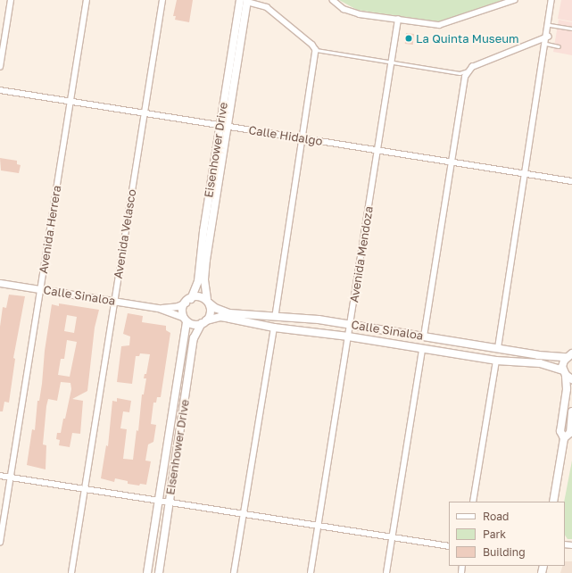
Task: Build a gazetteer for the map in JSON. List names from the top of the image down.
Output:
{
  "streets": {
    "main road": ["Eisenhower Drive", "Calle Sinaloa"],
    "street": [
      "Calle Hidalgo",
      "Avenida Herrera",
      "Avenida Velasco",
      "Avenida Mendoza"
    ]
  },
  "crossings": [
    ["Calle Hidalgo", "Eisenhower Drive"],
    ["Calle Hidalgo", "Avenida Herrera"],
    ["Calle Hidalgo", "Avenida Velasco"],
    ["Calle Hidalgo", "Avenida Mendoza"],
    ["Eisenhower Drive", "Calle Sinaloa"],
    ["Avenida Herrera", "Calle Sinaloa"],
    ["Avenida Velasco", "Calle Sinaloa"],
    ["Avenida Mendoza", "Calle Sinaloa"]
  ],
  "places": ["La Quinta Museum"],
  "legend": ["Road", "Park", "Building"]
}
